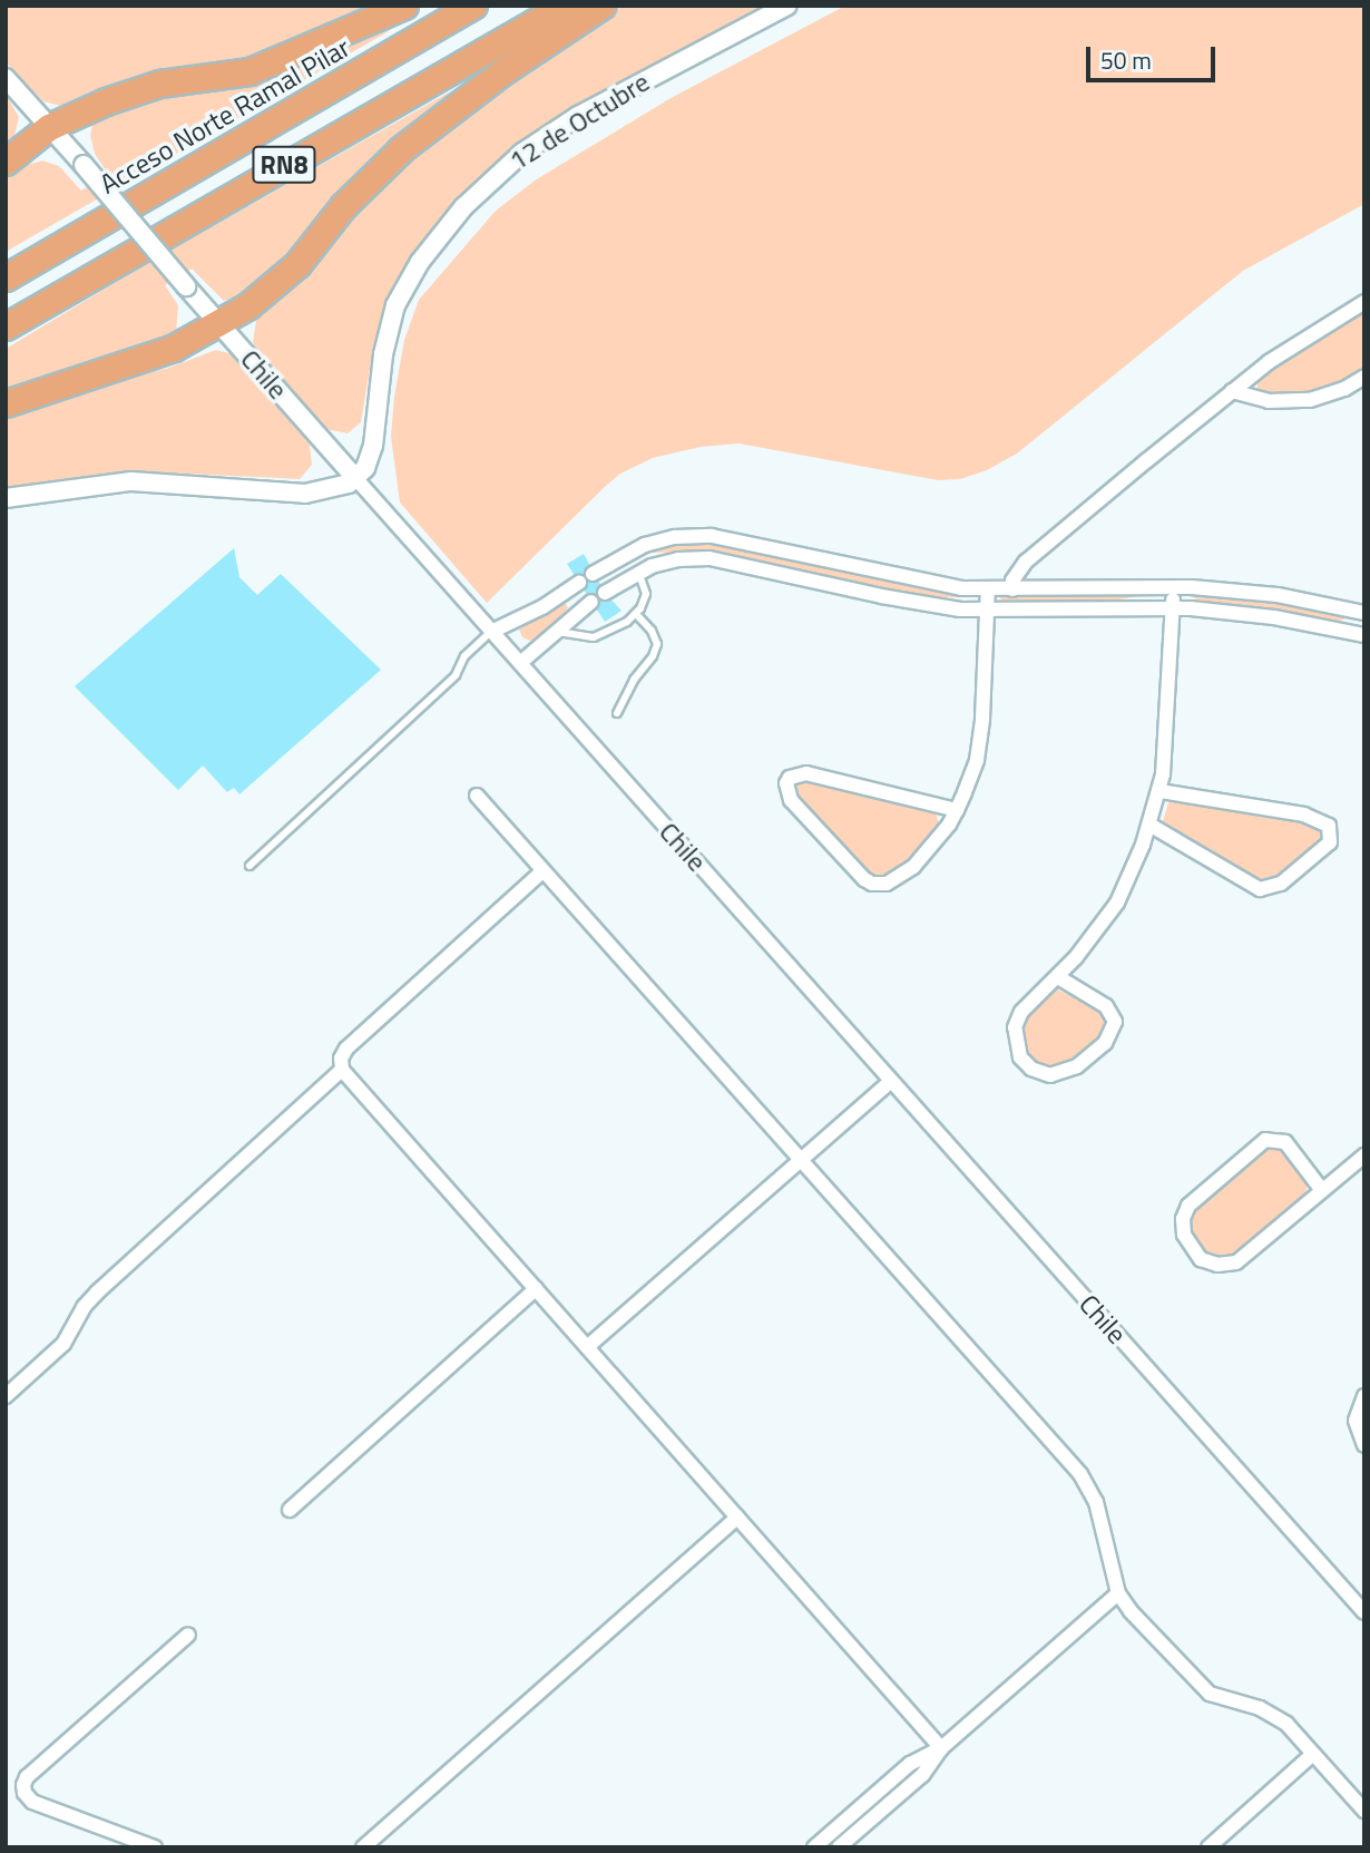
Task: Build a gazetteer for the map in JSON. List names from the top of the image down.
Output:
{
  "streets": {
    "highway": ["Acceso Norte Ramal Pilar", "RN8"],
    "street": ["12 de Octubre", "Chile"]
  },
  "crossings": [
    ["12 de Octubre", "Chile"]
  ],
  "scale_bar": "50 m"
}
